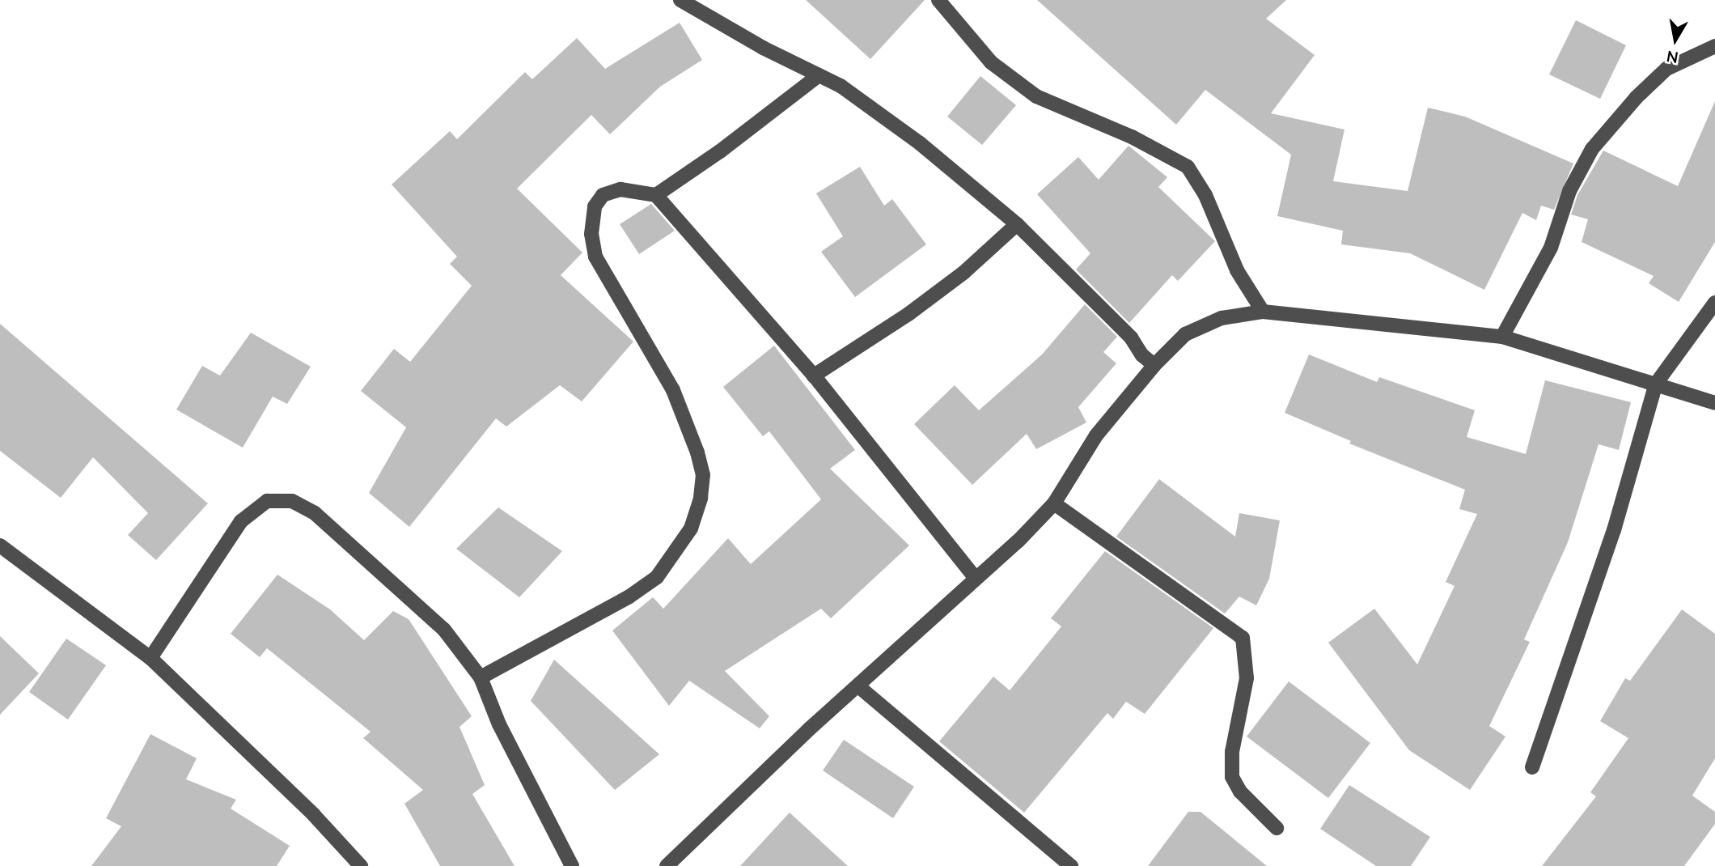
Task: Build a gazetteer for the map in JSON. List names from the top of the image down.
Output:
{
  "north": "bottom"
}
